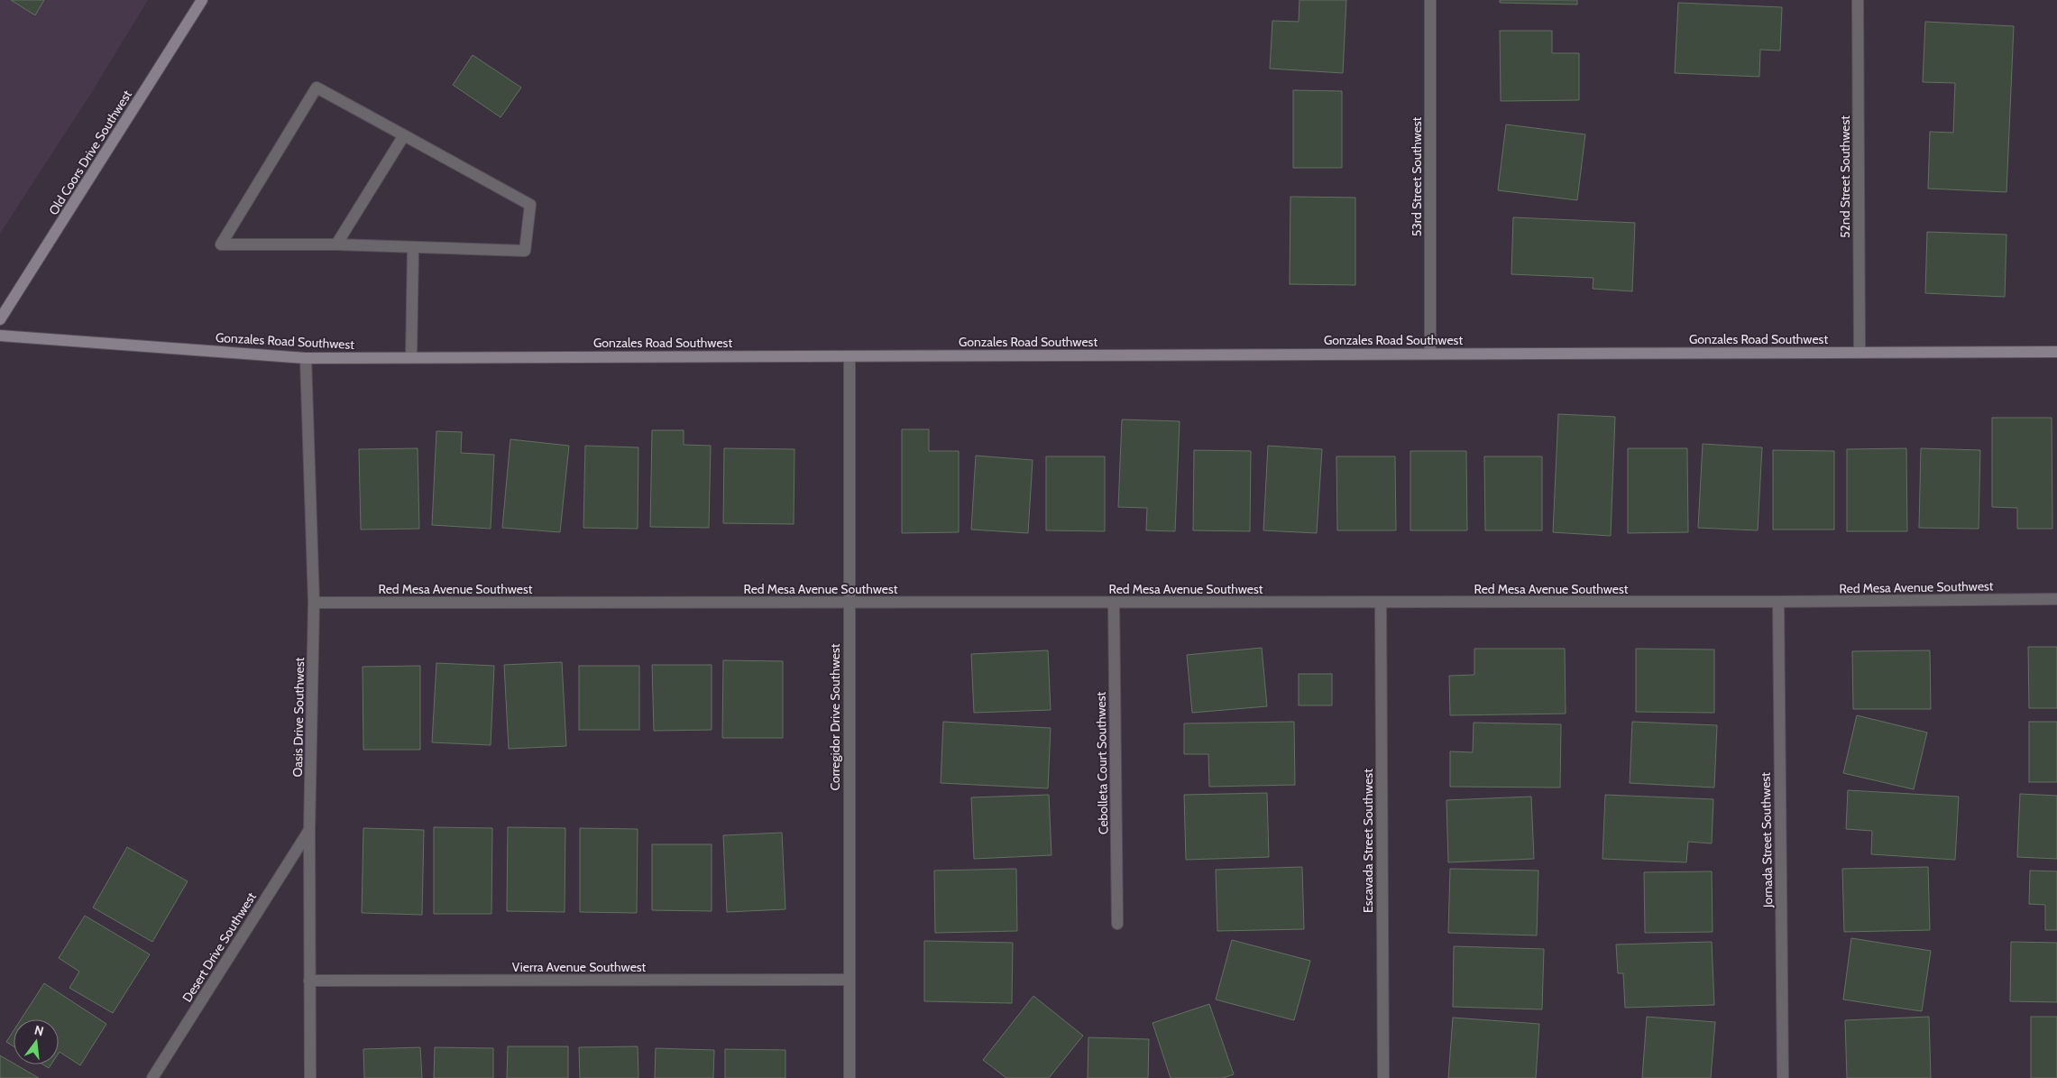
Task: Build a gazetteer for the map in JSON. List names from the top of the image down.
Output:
{
  "streets": {
    "street": [
      "Old Coors Drive Southwest",
      "53rd Street Southwest",
      "52nd Street Southwest",
      "Gonzales Road Southwest",
      "Red Mesa Avenue Southwest",
      "Oasis Drive Southwest",
      "Corregidor Drive Southwest",
      "Cebolleta Court Southwest",
      "Jornada Street Southwest",
      "Escavada Street Southwest",
      "Desert Drive Southwest",
      "Vierra Avenue Southwest"
    ]
  },
  "crossings": [
    ["53rd Street Southwest", "Gonzales Road Southwest"],
    ["52nd Street Southwest", "Gonzales Road Southwest"],
    ["Gonzales Road Southwest", "Oasis Drive Southwest"],
    ["Gonzales Road Southwest", "Corregidor Drive Southwest"],
    ["Red Mesa Avenue Southwest", "Oasis Drive Southwest"],
    ["Red Mesa Avenue Southwest", "Corregidor Drive Southwest"],
    ["Red Mesa Avenue Southwest", "Cebolleta Court Southwest"],
    ["Red Mesa Avenue Southwest", "Jornada Street Southwest"],
    ["Red Mesa Avenue Southwest", "Escavada Street Southwest"],
    ["Oasis Drive Southwest", "Desert Drive Southwest"],
    ["Oasis Drive Southwest", "Vierra Avenue Southwest"],
    ["Corregidor Drive Southwest", "Vierra Avenue Southwest"]
  ],
  "north": "top"
}
